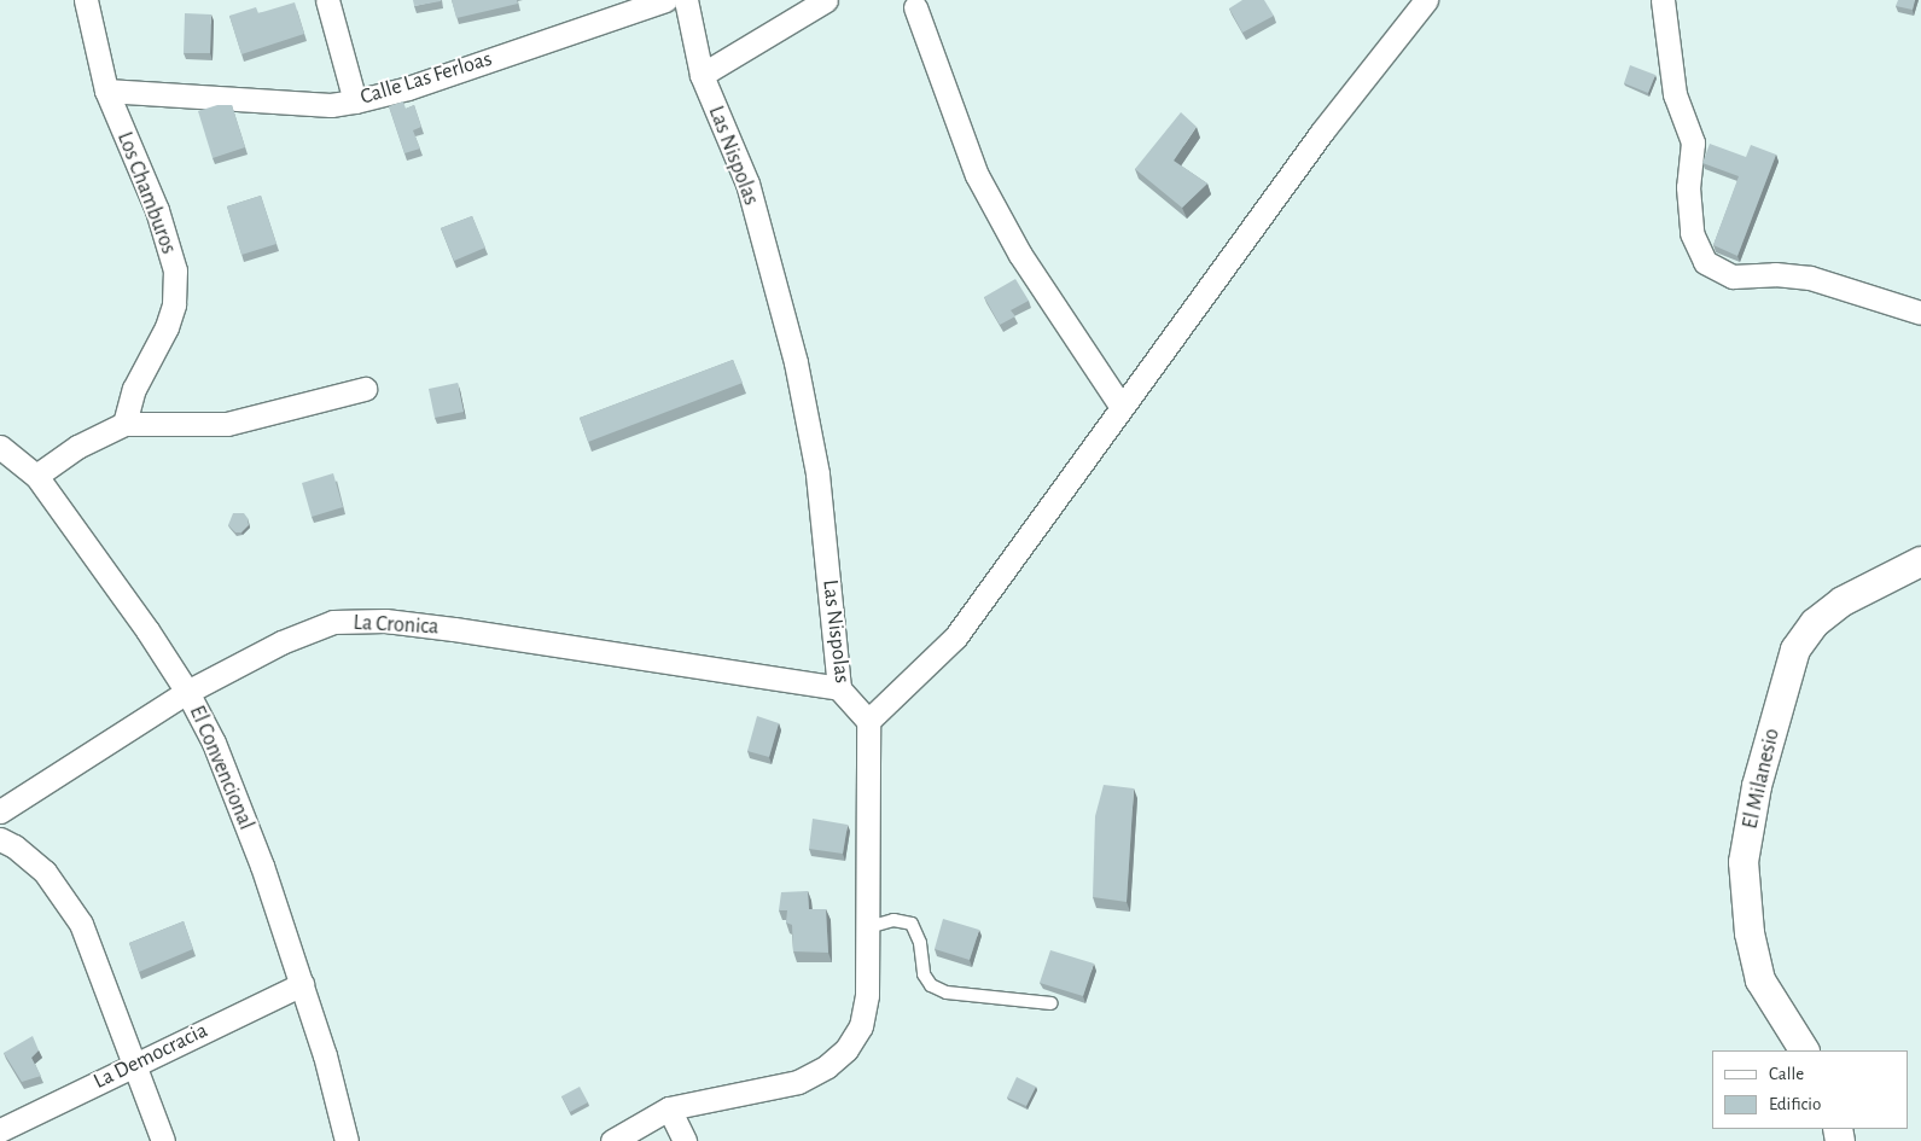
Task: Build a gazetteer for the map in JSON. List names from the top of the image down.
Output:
{
  "streets": {
    "street": [
      "Calle Las Ferloas",
      "Las Nispolas",
      "Los Chamburos",
      "La Cronica",
      "El Convencional",
      "El Milanesio",
      "La Democracia"
    ]
  },
  "crossings": [
    ["Calle Las Ferloas", "Los Chamburos"],
    ["Las Nispolas", "La Cronica"],
    ["La Cronica", "El Convencional"],
    ["El Convencional", "La Democracia"]
  ],
  "legend": ["Calle", "Edificio"]
}
